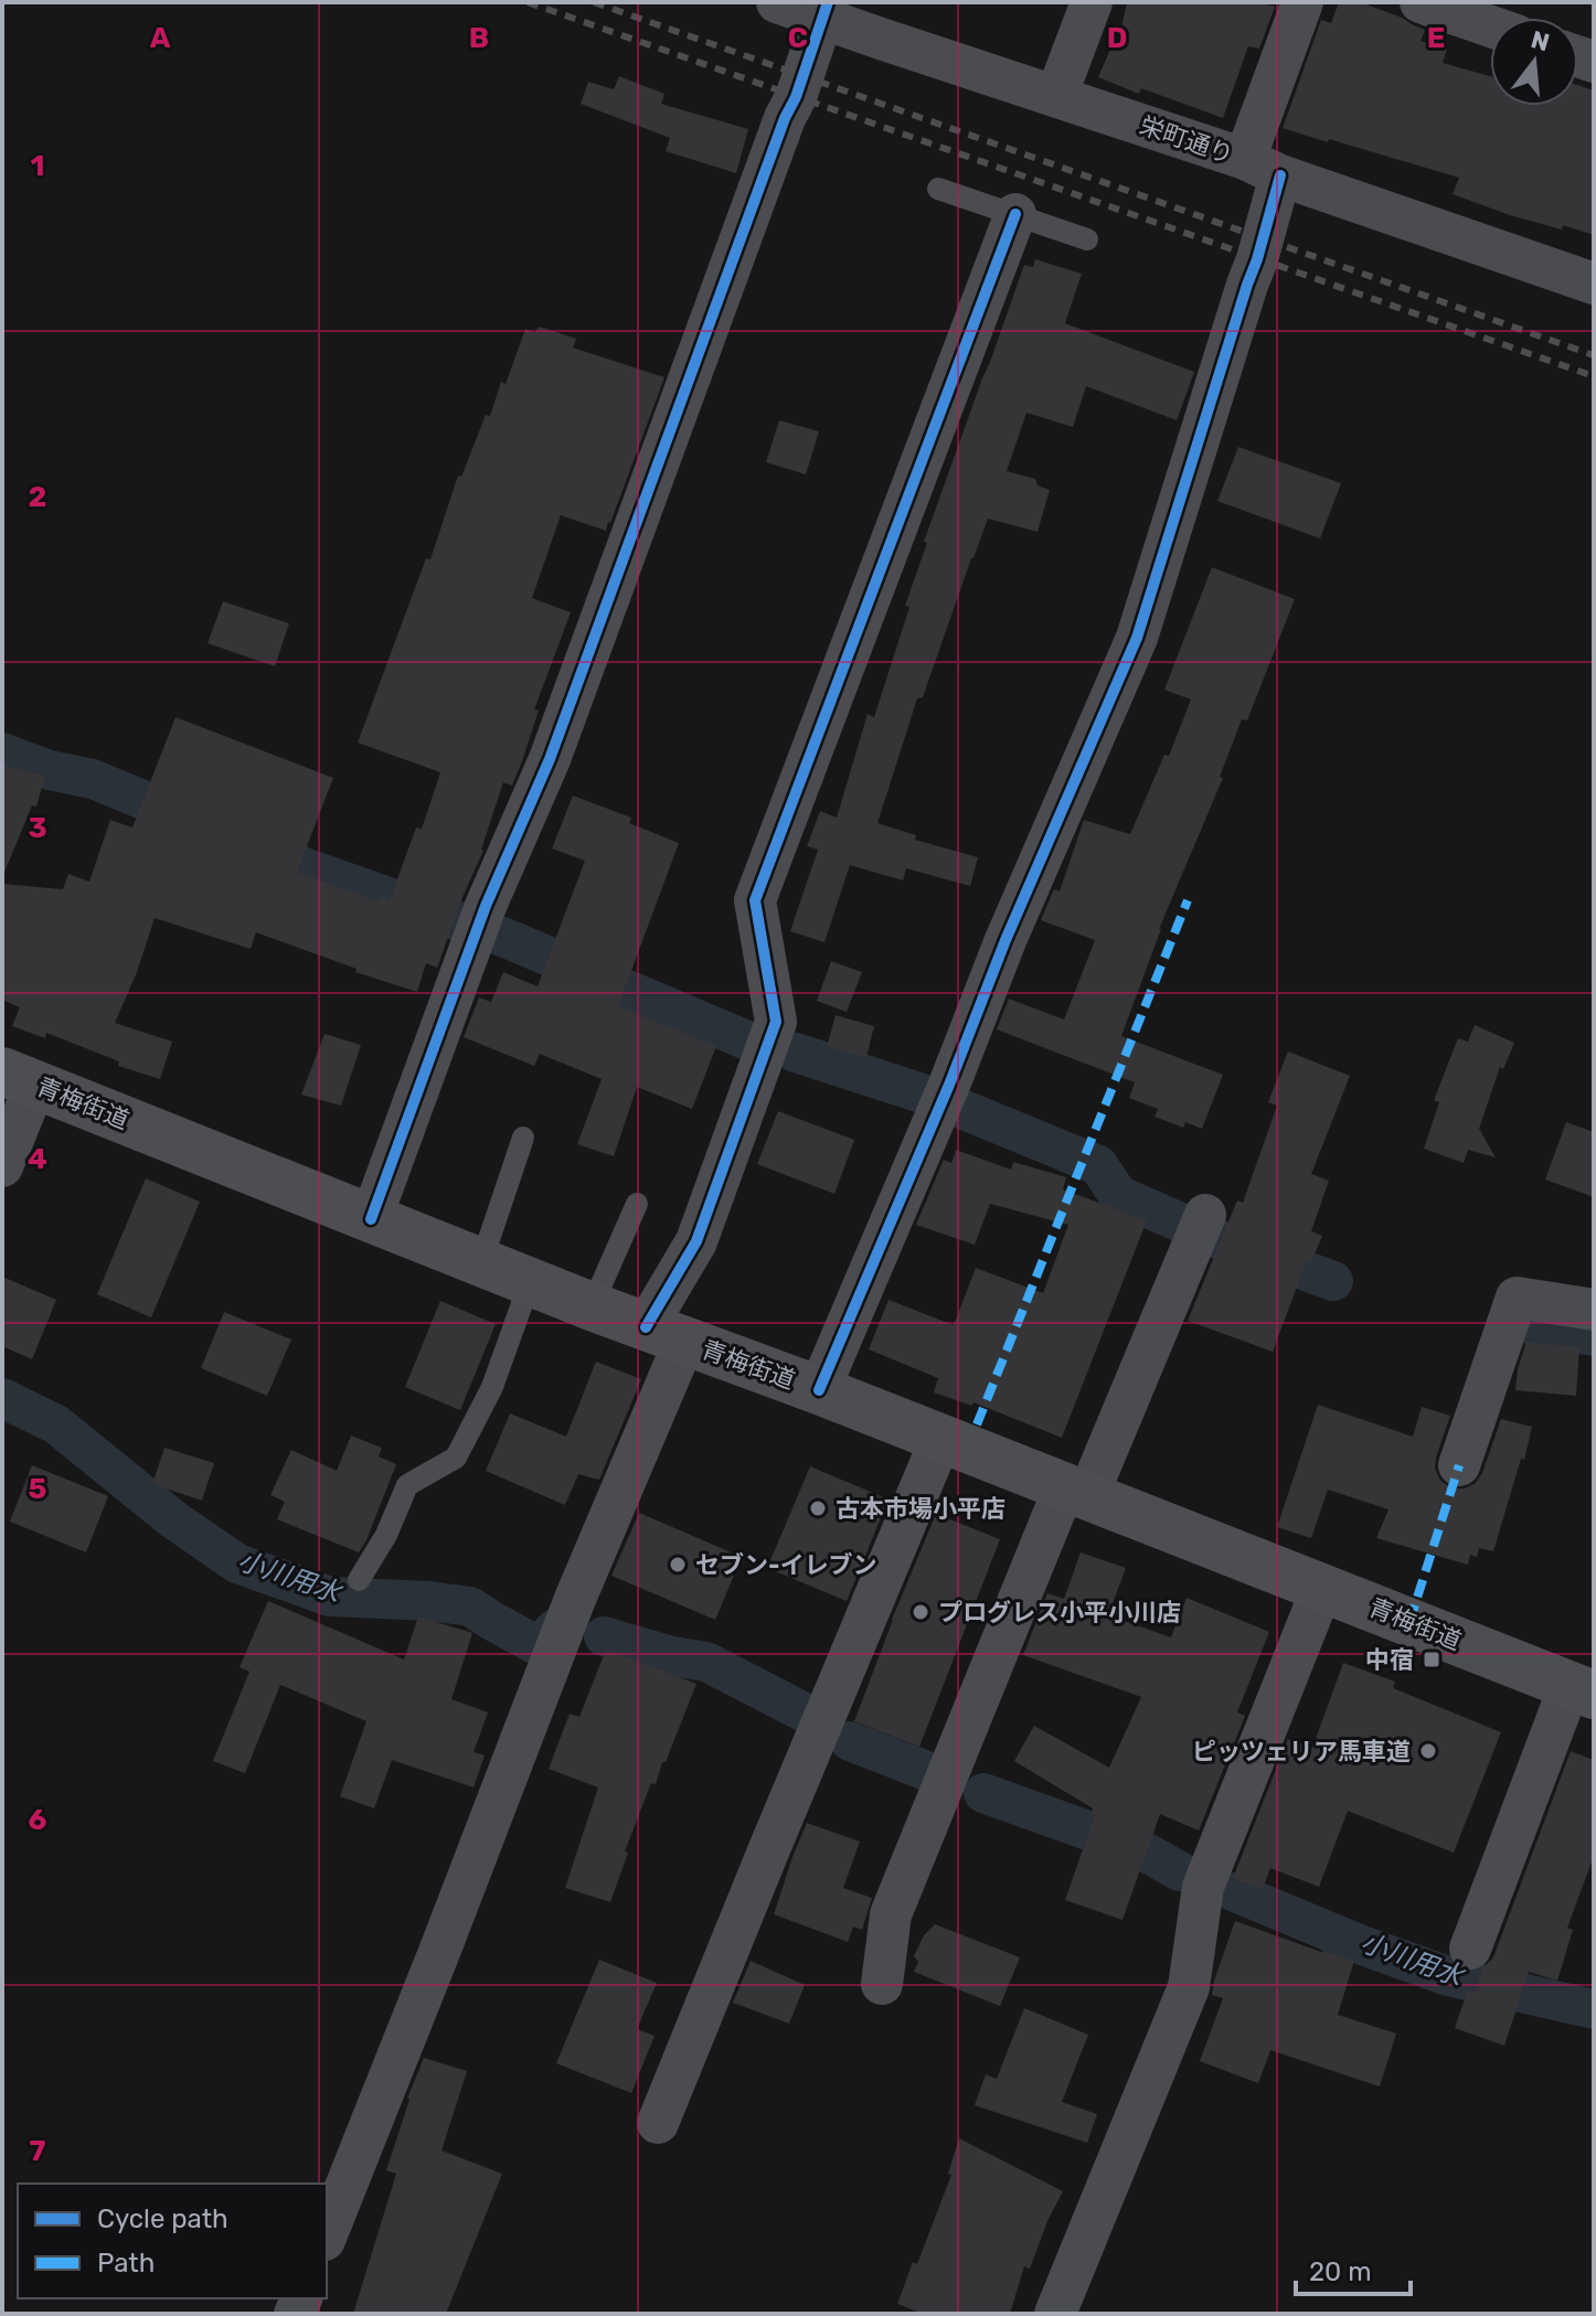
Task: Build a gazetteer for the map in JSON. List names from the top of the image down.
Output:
{
  "streets": {
    "main road": ["青梅街道"],
    "street": ["栄町通り"]
  },
  "water": ["小川用水"],
  "places": {
    "other": [
      "古本市場小平店",
      "セブン-イレブン",
      "プログレス小平小川店",
      "ピッツェリア馬車道"
    ],
    "transit": ["中宿"]
  },
  "legend": ["Cycle path", "Path"],
  "scale_bar": "20 m",
  "north": "top",
  "grid": {
    "columns": [
      "A",
      "B",
      "C",
      "D",
      "E"
    ],
    "rows": [
      "1",
      "2",
      "3",
      "4",
      "5",
      "6",
      "7"
    ]
  }
}
